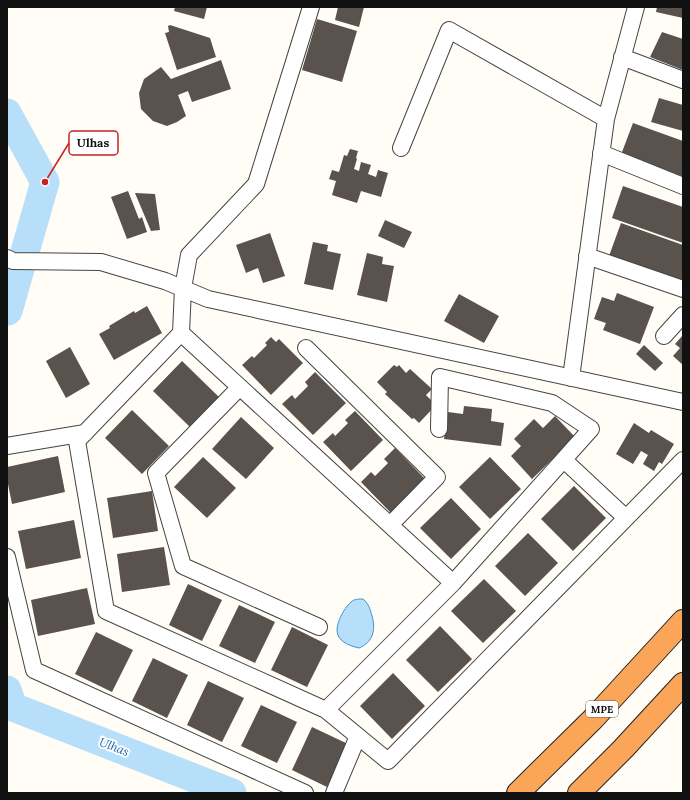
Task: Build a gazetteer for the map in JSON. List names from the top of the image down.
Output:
{
  "streets": {
    "highway": ["MPE"]
  },
  "water": ["Ulhas"],
  "places": ["Ulhas"]
}
